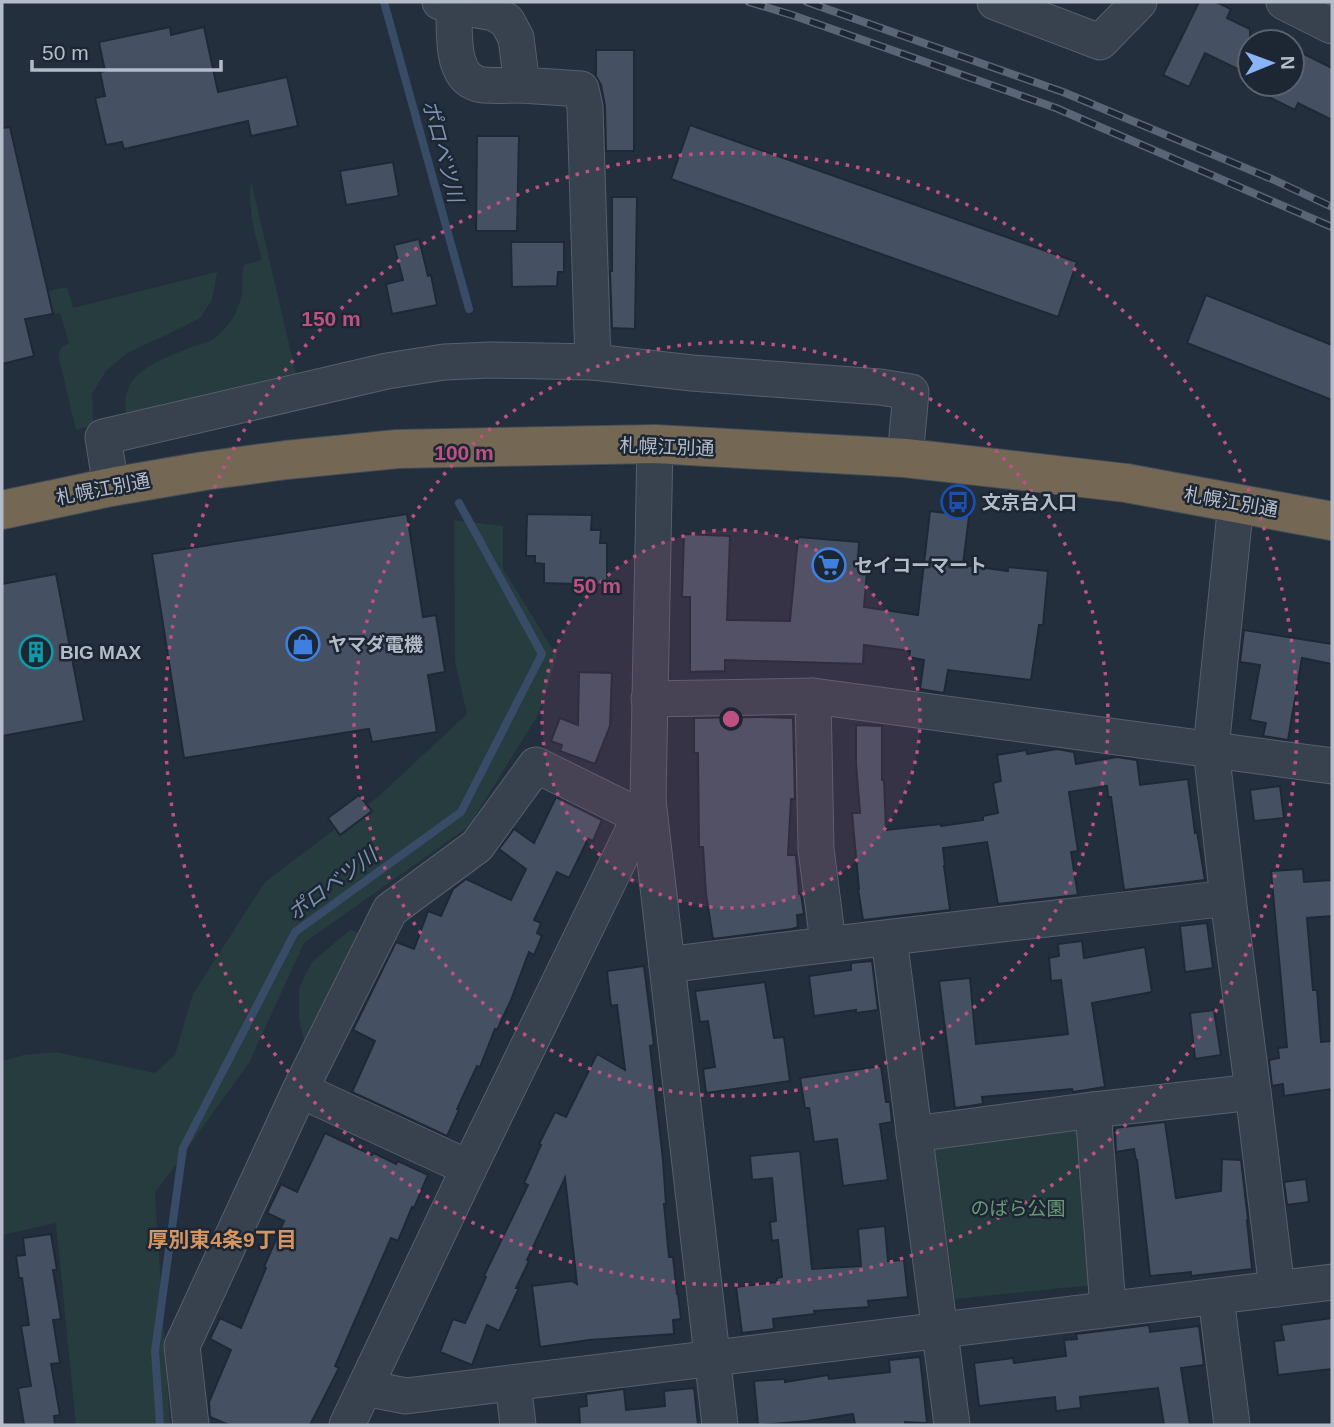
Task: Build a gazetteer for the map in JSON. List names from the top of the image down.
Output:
{
  "streets": {
    "highway": ["札幌江別通"]
  },
  "districts": ["厚別東4条9丁目"],
  "water": ["ポロベツ川"],
  "parks": ["のばら公園"],
  "places": {
    "bus stop": ["文京台入口"],
    "supermarket": ["セイコーマート"],
    "shop": ["ヤマダ電機"],
    "building": ["BIG MAX"]
  },
  "scale_bar": "50 m",
  "north": "right",
  "rings": ["150 m", "100 m", "50 m"]
}
